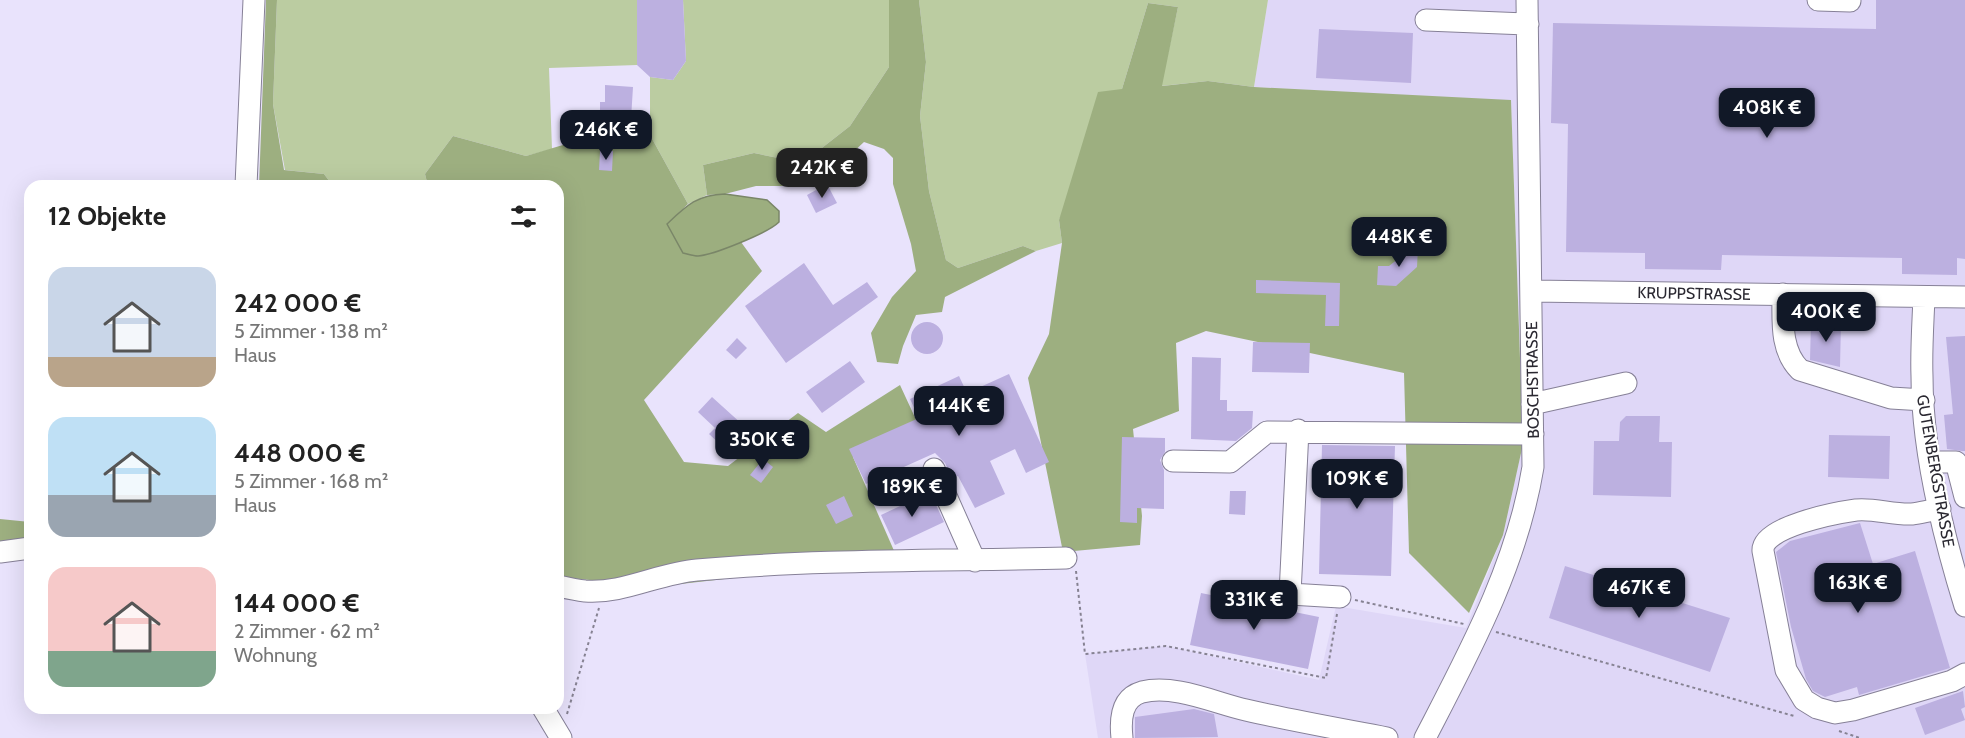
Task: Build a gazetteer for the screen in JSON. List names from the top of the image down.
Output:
{
  "streets": {
    "street": ["KRUPPSTRASSE", "BOSCHSTRASSE", "GUTENBERGSTRASSE"]
  },
  "crossings": [
    ["KRUPPSTRASSE", "BOSCHSTRASSE"],
    ["KRUPPSTRASSE", "GUTENBERGSTRASSE"]
  ],
  "page": {
    "price": [
      "408K €",
      "246K €",
      "242K €",
      "448K €",
      "400K €",
      "144K €",
      "350K €",
      "109K €",
      "189K €",
      "163K €",
      "467K €",
      "331K €"
    ],
    "heading": "12 Objekte",
    "list": [
      {
        "name": "242 000 €",
        "note": "5 Zimmer · 138 m² · Haus"
      },
      {
        "name": "448 000 €",
        "note": "5 Zimmer · 168 m² · Haus"
      },
      {
        "name": "144 000 €",
        "note": "2 Zimmer · 62 m² · Wohnung"
      }
    ]
  }
}
